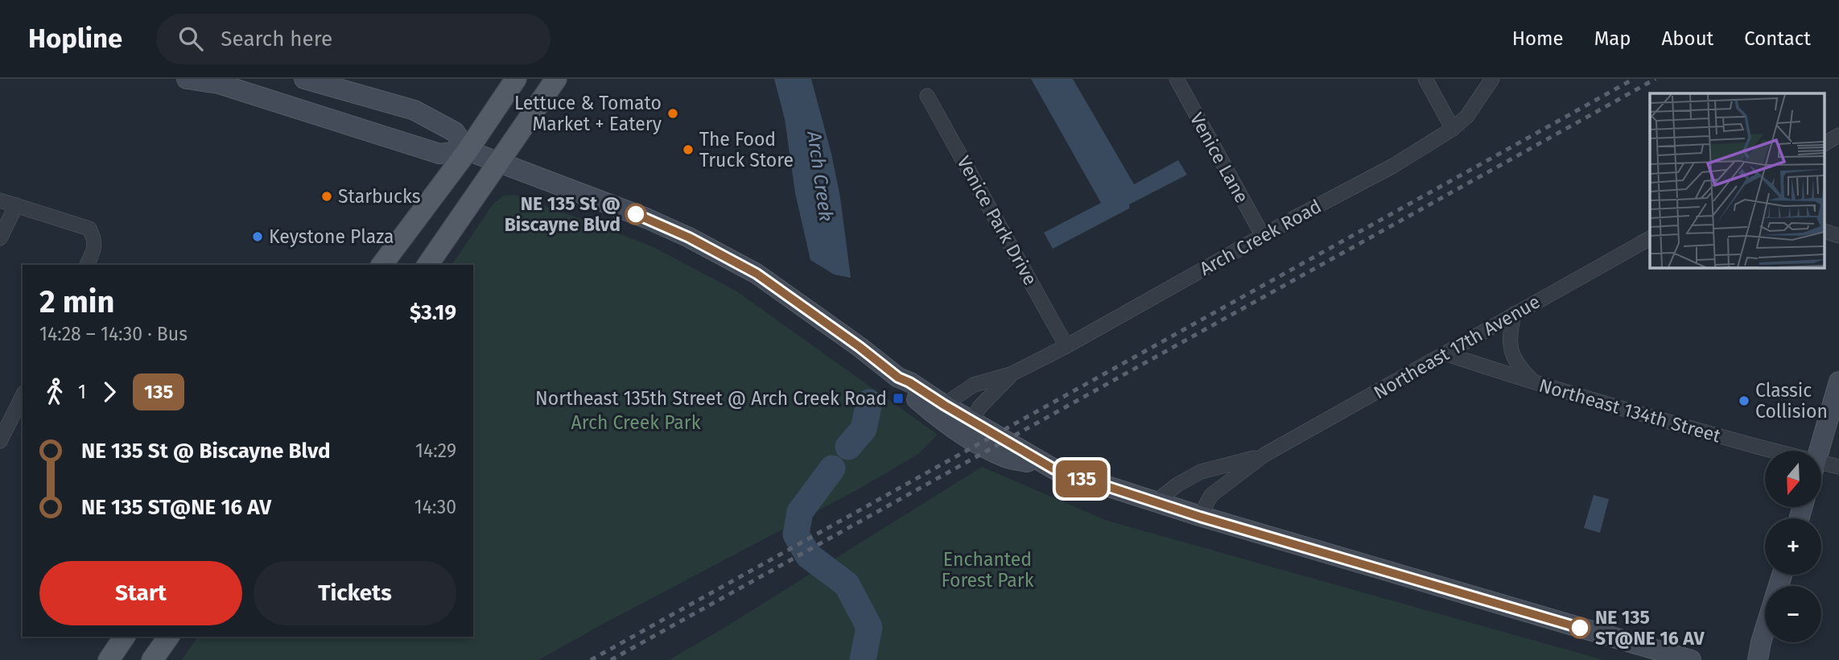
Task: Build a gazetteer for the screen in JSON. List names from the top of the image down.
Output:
{
  "streets": {
    "street": [
      "Venice Lane",
      "Venice Park Drive",
      "Arch Creek Road",
      "Northeast 17th Avenue",
      "Northeast 134th Street"
    ]
  },
  "crossings": [
    ["Venice Lane", "Arch Creek Road"],
    ["Venice Park Drive", "Arch Creek Road"],
    ["Northeast 17th Avenue", "Northeast 134th Street"]
  ],
  "water": ["Arch Creek"],
  "parks": ["Arch Creek Park", "Enchanted Forest Park"],
  "places": {
    "other": [
      "Lettuce & Tomato Market + Eatery",
      "The Food Truck Store",
      "Starbucks",
      "NE 135 St @ Biscayne Blvd",
      "Keystone Plaza",
      "Classic Collision",
      "NE 135 ST@NE 16 AV"
    ],
    "transit": ["Northeast 135th Street @ Arch Creek Road"]
  },
  "lines": ["bus line 135"],
  "north": "bottom",
  "page": {
    "header": "Hopline",
    "search": "Search here",
    "nav": [
      "Home",
      "Map",
      "About",
      "Contact"
    ],
    "on_map": "135",
    "heading": ["2 min", "14:28 – 14:30 · Bus", "$3.19"],
    "legs": ["1", "135"],
    "list": [
      {
        "name": "NE 135 St @ Biscayne Blvd",
        "value": "14:29"
      },
      {
        "name": "NE 135 ST@NE 16 AV",
        "value": "14:30"
      }
    ],
    "map_buttons": ["+", "−"],
    "buttons": ["Start", "Tickets"]
  }
}
